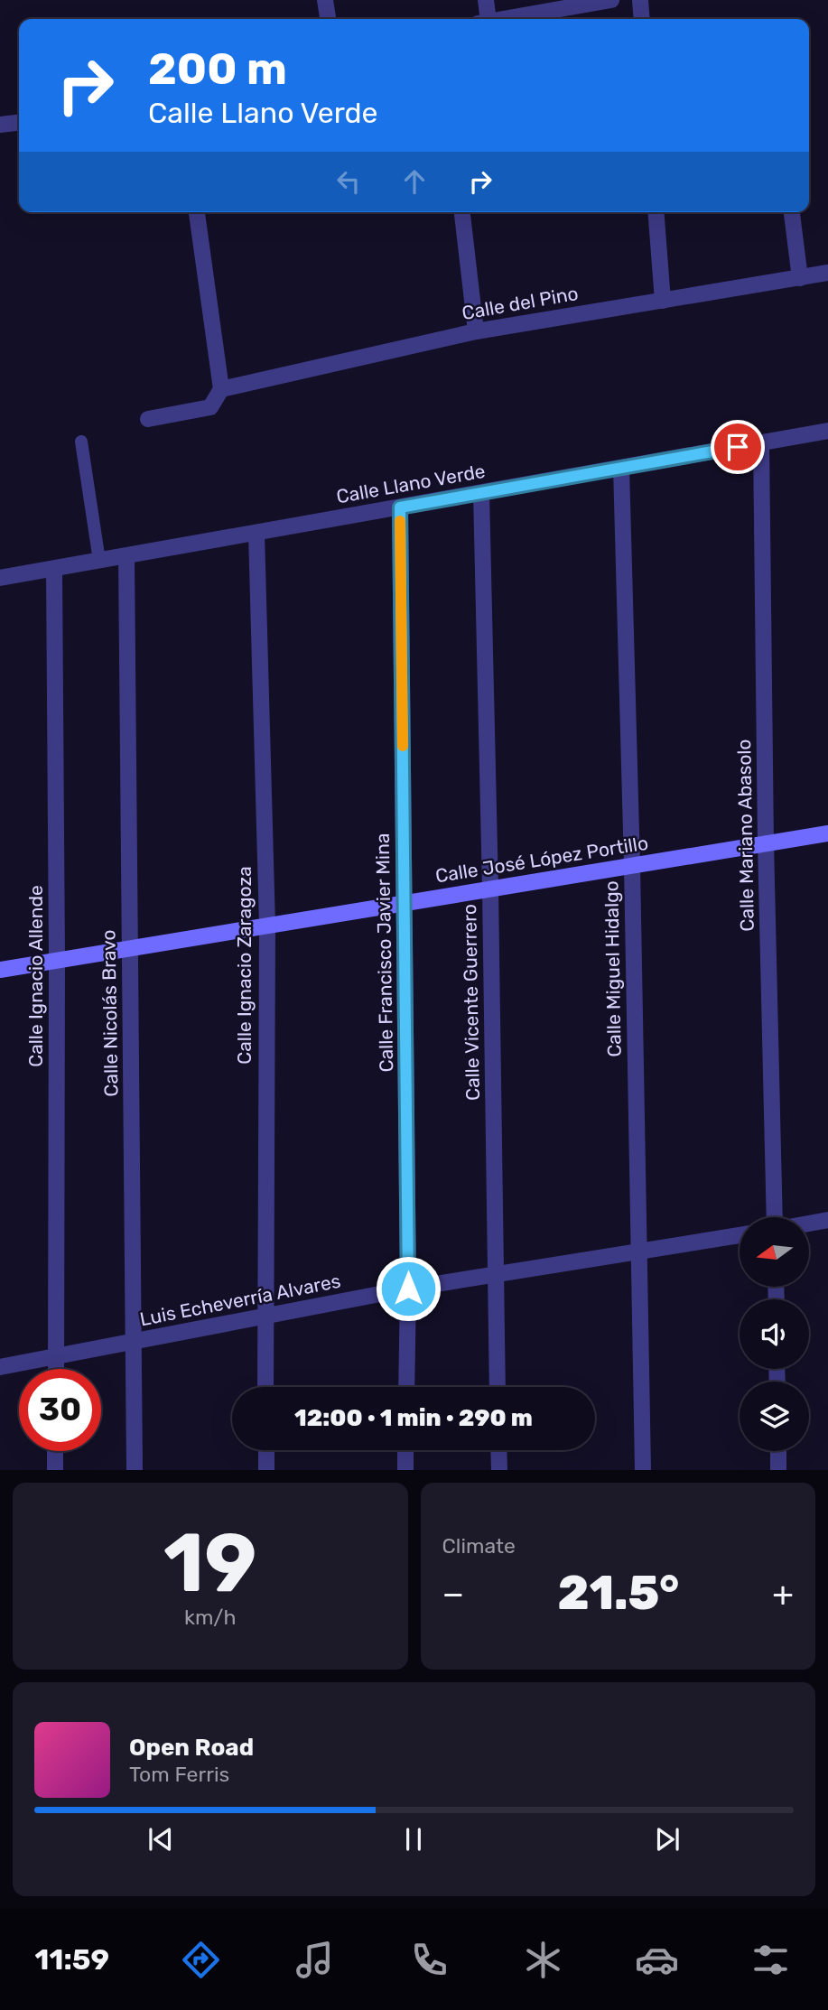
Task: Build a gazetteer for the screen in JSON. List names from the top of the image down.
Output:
{
  "streets": {
    "main road": ["Calle José López Portillo"],
    "street": [
      "Calle del Pino",
      "Calle Llano Verde",
      "Calle Mariano Abasolo",
      "Calle Francisco Javier Mina",
      "Calle Ignacio Zaragoza",
      "Calle Miguel Hidalgo",
      "Calle Ignacio Allende",
      "Calle Vicente Guerrero",
      "Calle Nicolás Bravo",
      "Luis Echeverría Alvares"
    ]
  },
  "crossings": [
    ["Calle Llano Verde", "Calle Mariano Abasolo"],
    ["Calle Llano Verde", "Calle Francisco Javier Mina"],
    ["Calle Llano Verde", "Calle Ignacio Zaragoza"],
    ["Calle Llano Verde", "Calle Miguel Hidalgo"],
    ["Calle Llano Verde", "Calle Ignacio Allende"],
    ["Calle Llano Verde", "Calle Vicente Guerrero"],
    ["Calle Llano Verde", "Calle Nicolás Bravo"],
    ["Calle Mariano Abasolo", "Calle José López Portillo"],
    ["Calle José López Portillo", "Calle Francisco Javier Mina"],
    ["Calle José López Portillo", "Calle Ignacio Zaragoza"],
    ["Calle José López Portillo", "Calle Miguel Hidalgo"],
    ["Calle José López Portillo", "Calle Ignacio Allende"],
    ["Calle José López Portillo", "Calle Vicente Guerrero"],
    ["Calle José López Portillo", "Calle Nicolás Bravo"],
    ["Calle Francisco Javier Mina", "Luis Echeverría Alvares"],
    ["Calle Ignacio Zaragoza", "Luis Echeverría Alvares"],
    ["Calle Miguel Hidalgo", "Luis Echeverría Alvares"],
    ["Calle Ignacio Allende", "Luis Echeverría Alvares"],
    ["Calle Vicente Guerrero", "Luis Echeverría Alvares"],
    ["Calle Nicolás Bravo", "Luis Echeverría Alvares"]
  ],
  "north": "left",
  "page": {
    "turn": ["200 m", "Calle Llano Verde"],
    "limit": "30",
    "trip": "12:00 · 1 min · 290 m",
    "tile": [
      ["19", "km/h"],
      "Climate"
    ],
    "heat": ["−", "21.5°", "+"],
    "song": ["Open Road", "Tom Ferris"],
    "tabs": "11:59"
  }
}
